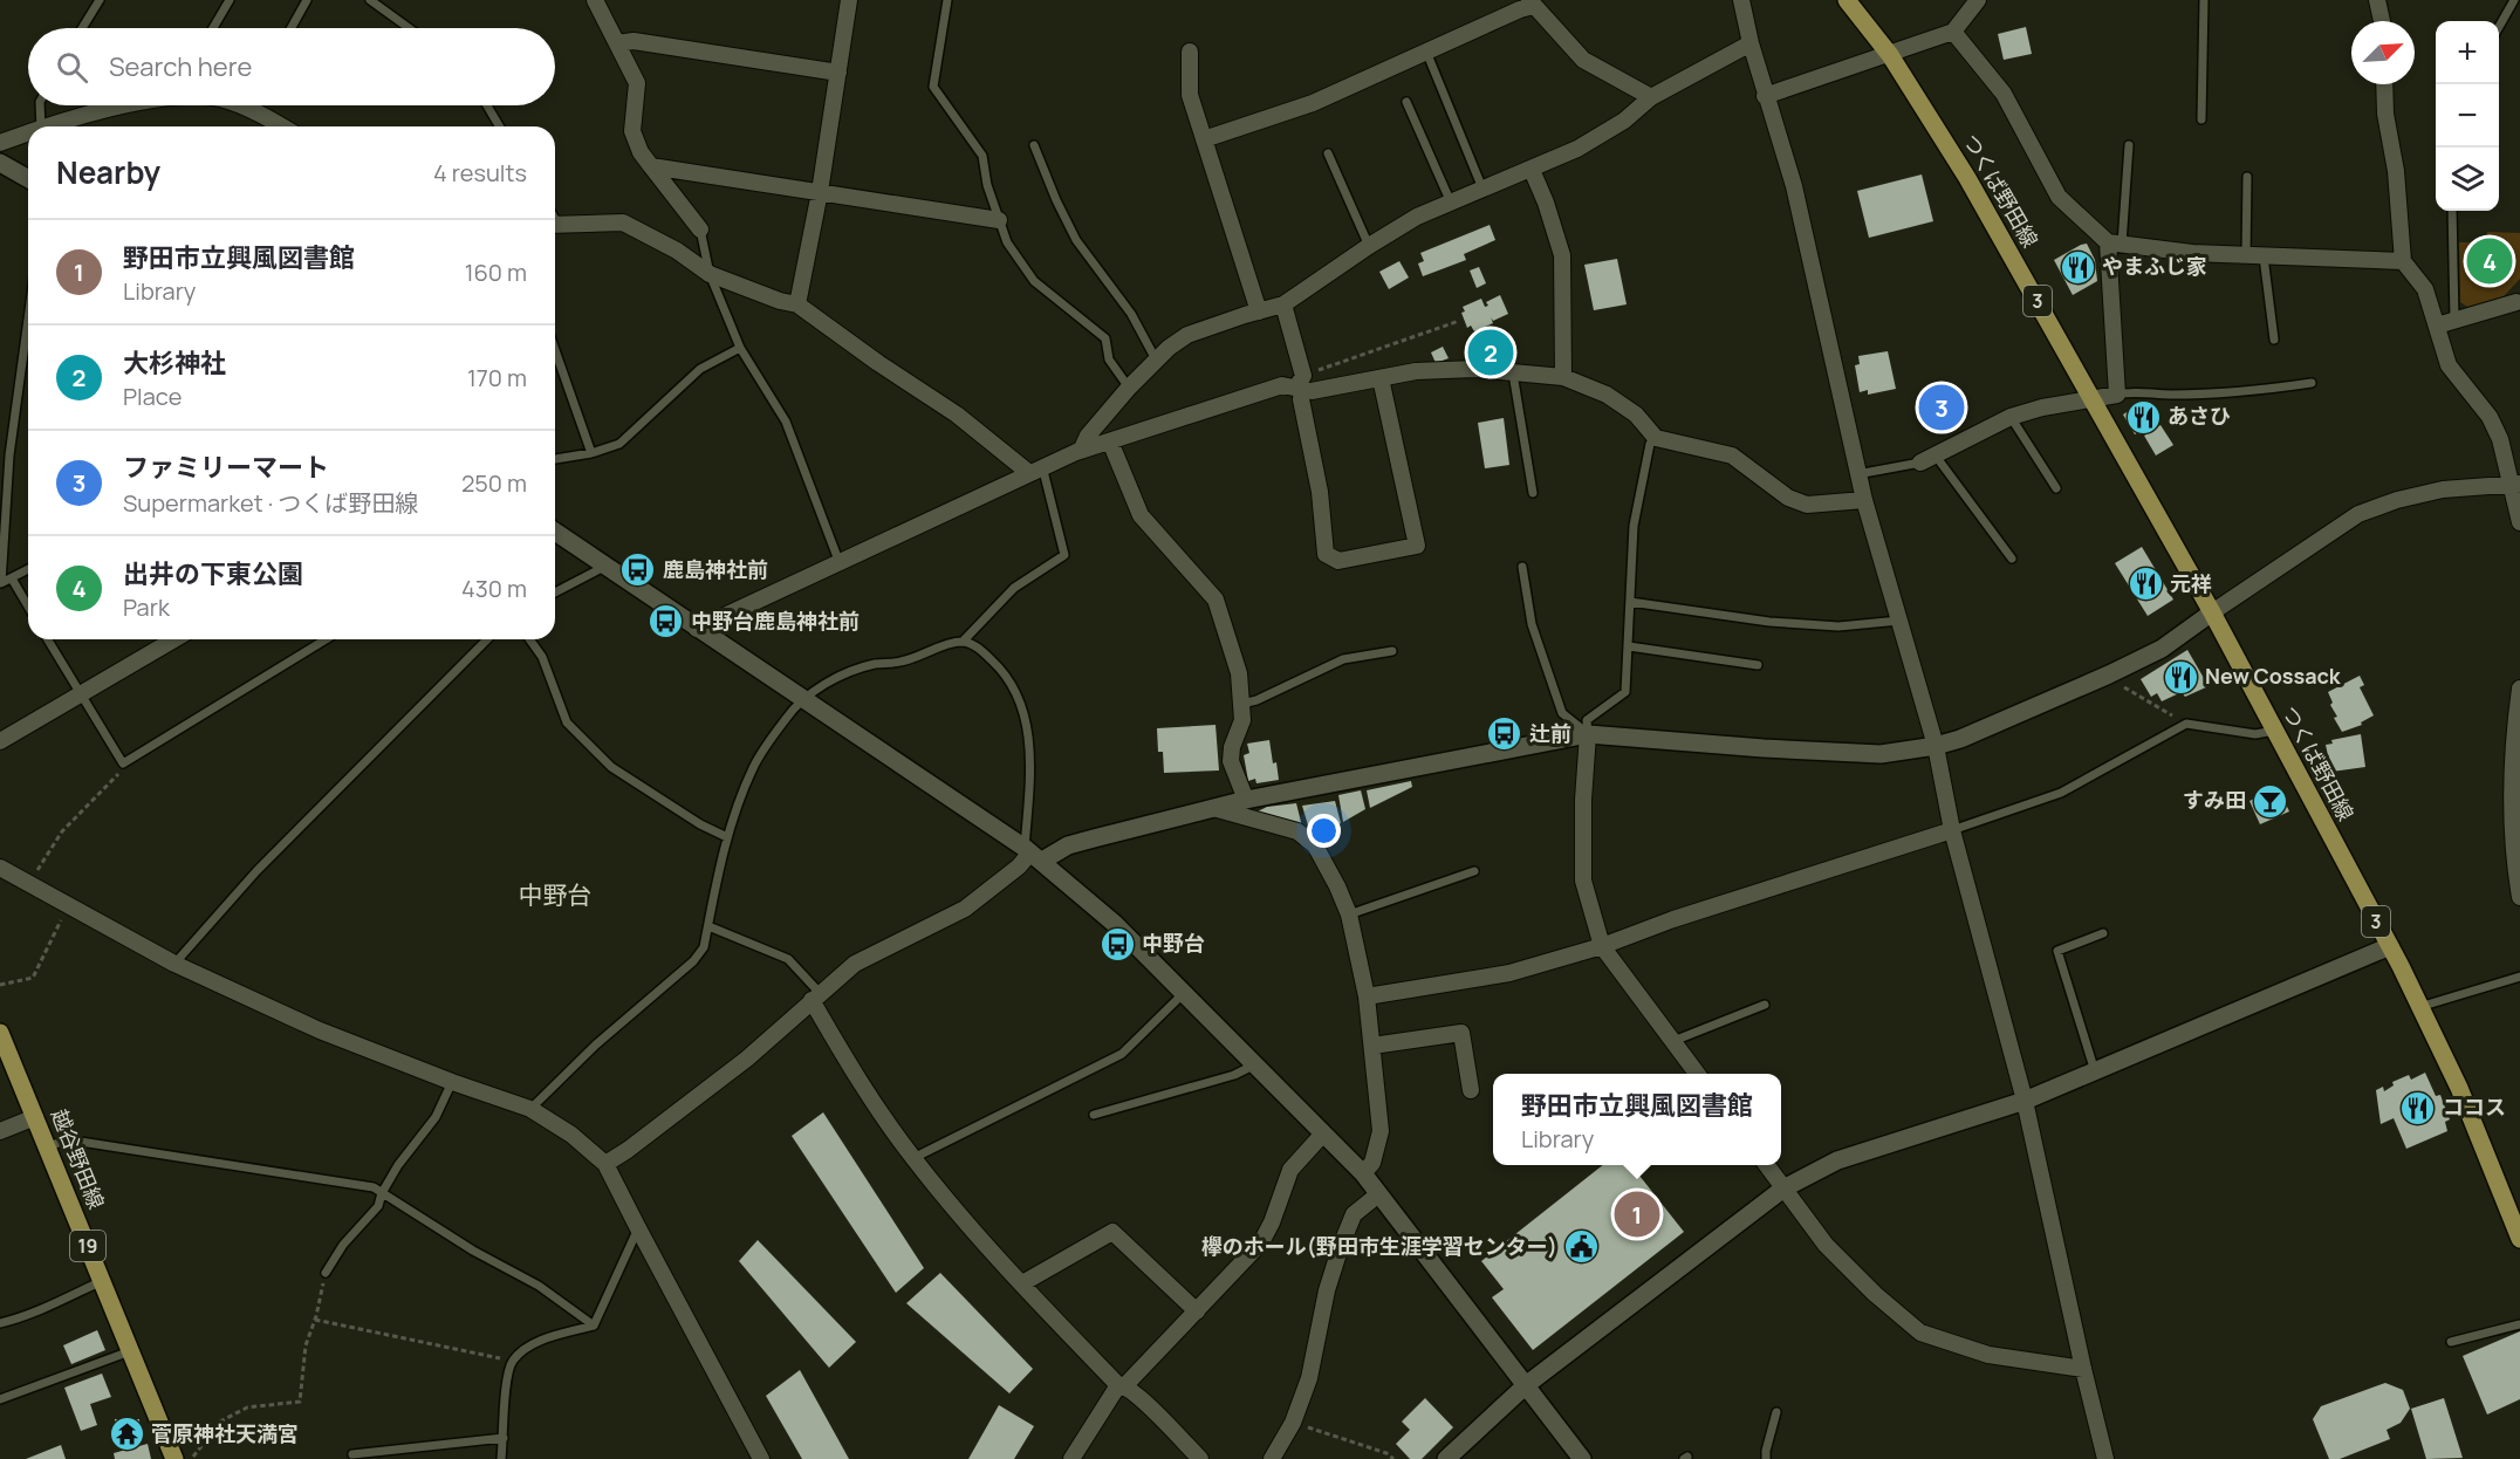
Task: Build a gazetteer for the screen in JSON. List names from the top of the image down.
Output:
{
  "streets": {
    "main road": [
      "つくば野田線",
      "3",
      "越谷野田線",
      "19"
    ]
  },
  "districts": ["中野台"],
  "places": {
    "restaurant": [
      "やまふじ家",
      "あさひ",
      "元祥",
      "New Cossack",
      "ココス"
    ],
    "bus stop": [
      "鹿島神社前",
      "中野台鹿島神社前",
      "辻前",
      "中野台"
    ],
    "bar": ["すみ田"],
    "public building": ["欅のホール(野田市生涯学習センター)"],
    "temple": ["菅原神社天満宮"]
  },
  "north": "top right",
  "page": {
    "map_buttons": ["+", "−"],
    "search": "Search here",
    "heading": ["Nearby", "4 results"],
    "list": [
      {
        "mark": "1",
        "name": "野田市立興風図書館",
        "note": "Library",
        "value": "160 m"
      },
      {
        "mark": "2",
        "name": "大杉神社",
        "note": "Place",
        "value": "170 m"
      },
      {
        "mark": "3",
        "name": "ファミリーマート",
        "note": "Supermarket · つくば野田線",
        "value": "250 m"
      },
      {
        "mark": "4",
        "name": "出井の下東公園",
        "note": "Park",
        "value": "430 m"
      }
    ],
    "pins": [
      "4",
      "2",
      "3",
      "1"
    ],
    "popup": ["野田市立興風図書館", "Library"]
  }
}
